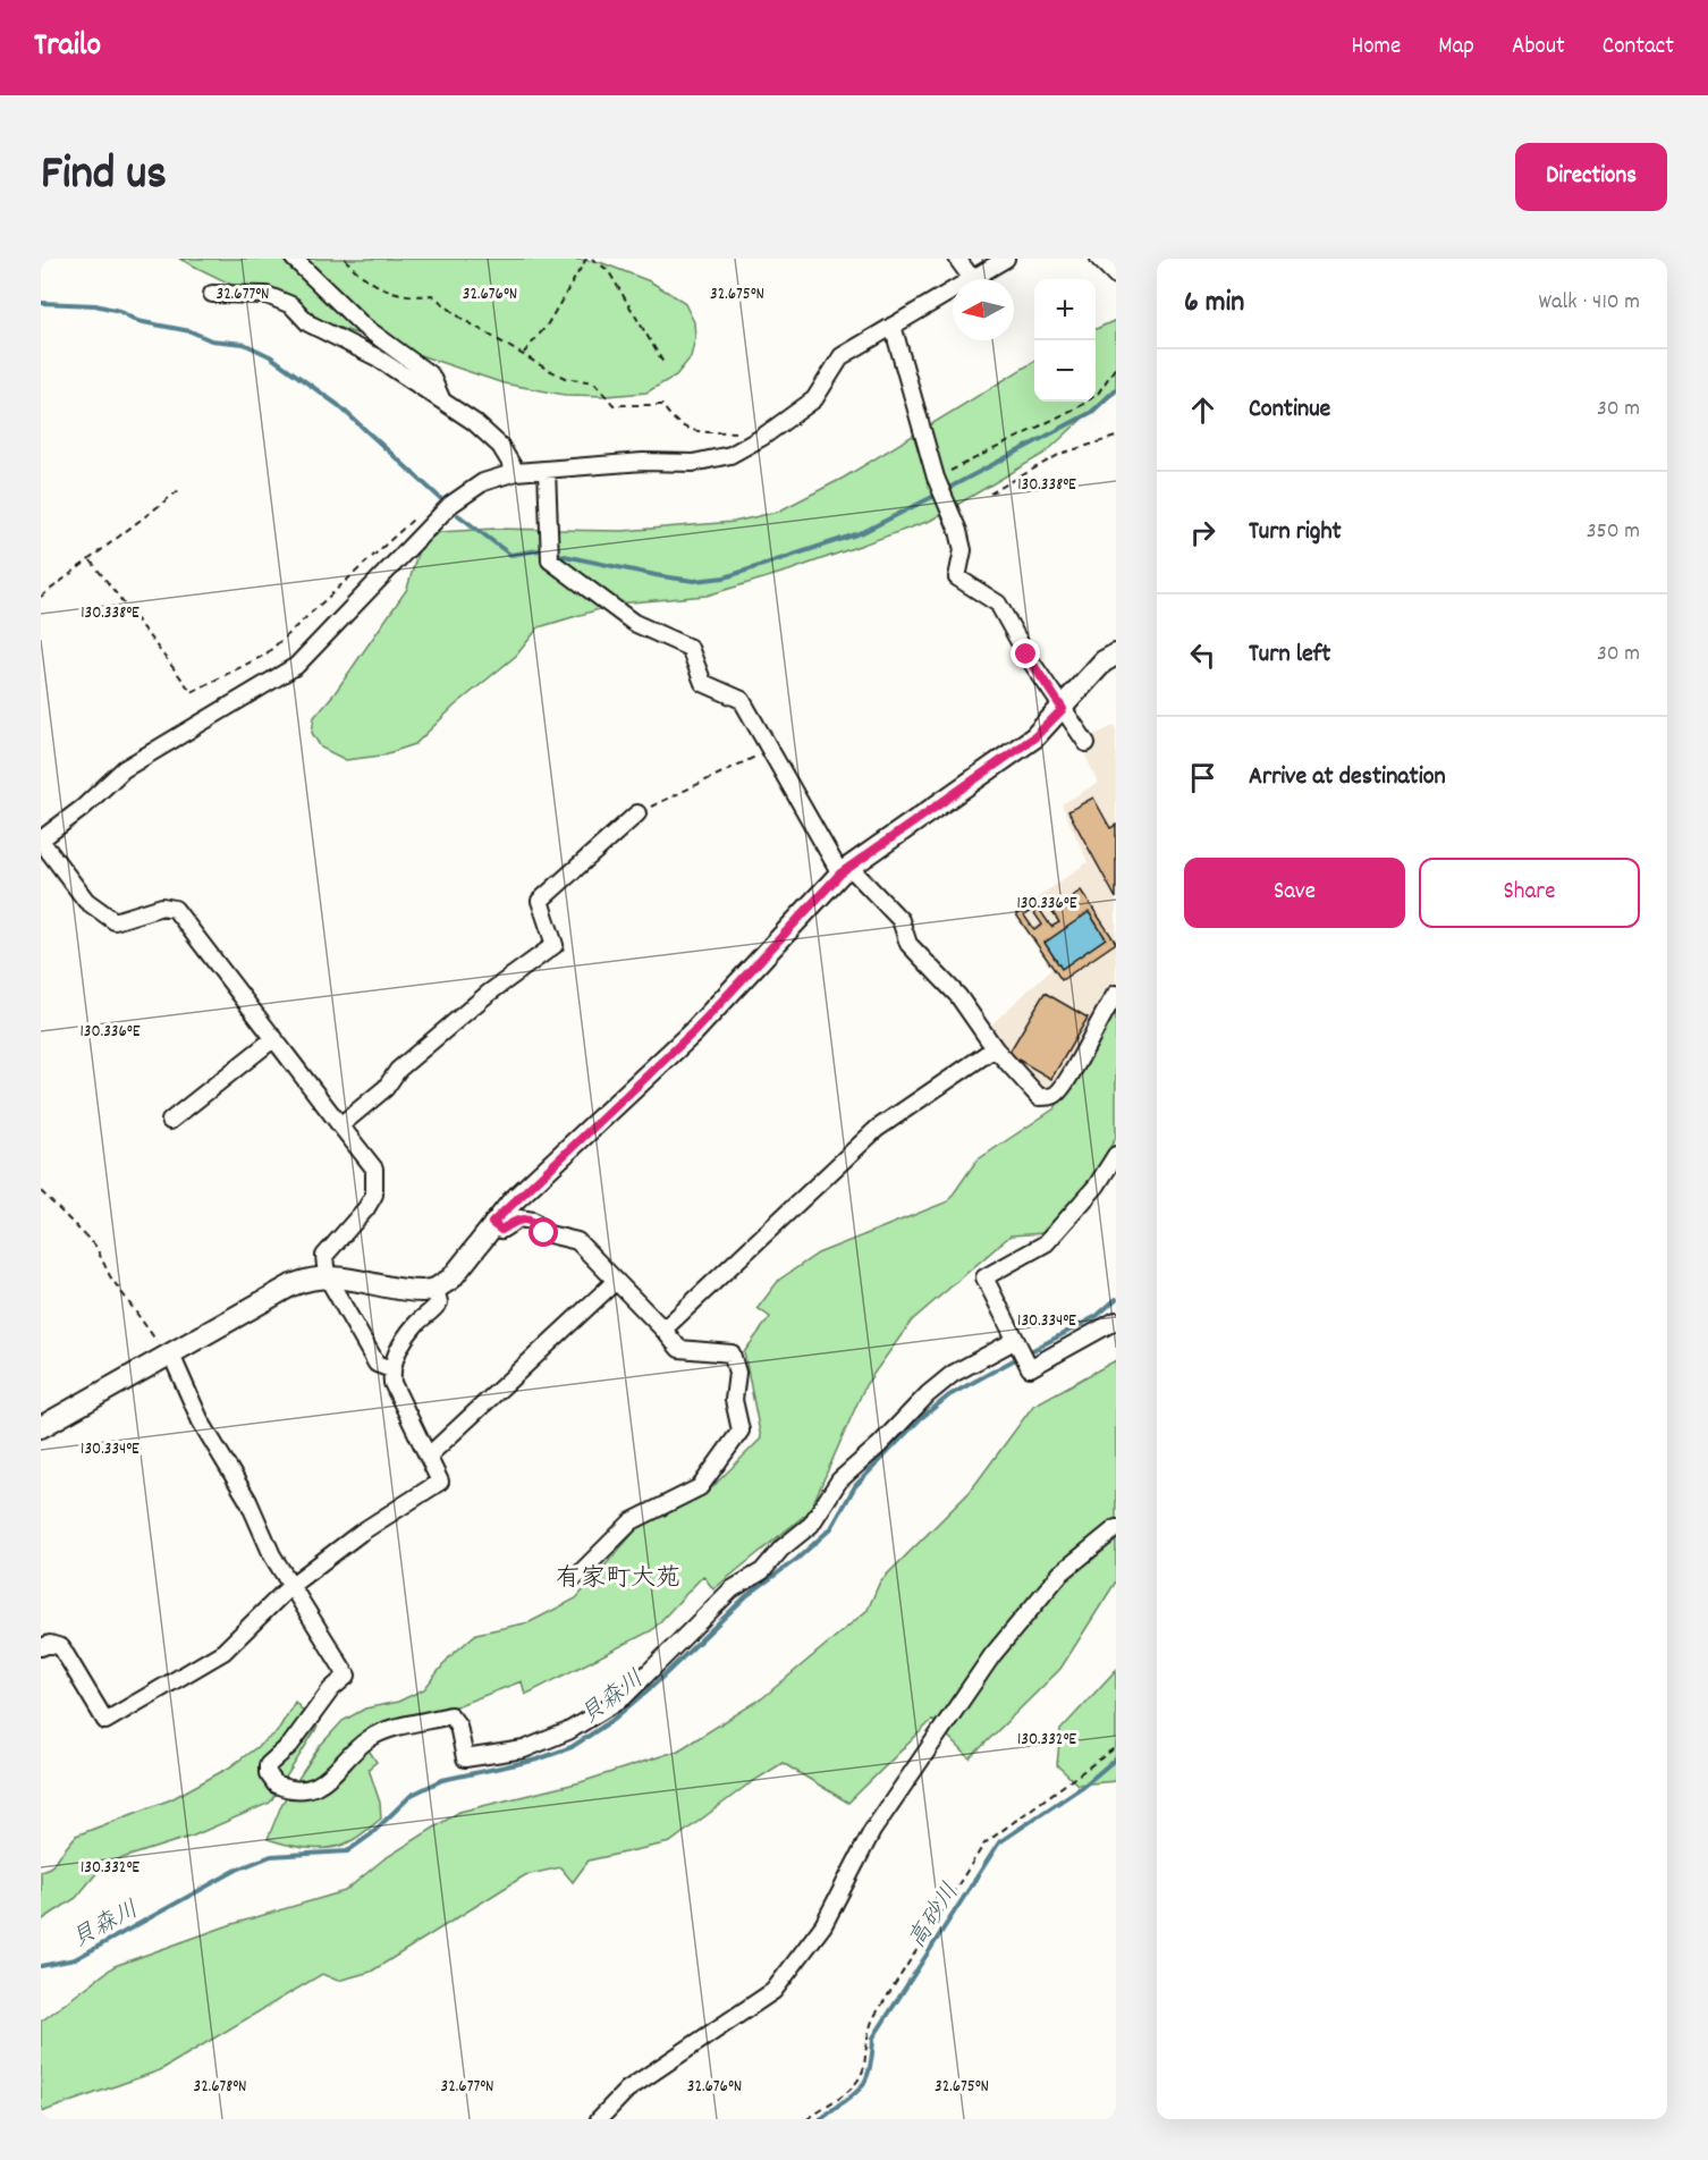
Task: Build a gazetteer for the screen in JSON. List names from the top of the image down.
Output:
{
  "districts": ["有家町大苑"],
  "water": ["貝森川", "高砂川"],
  "north": "left",
  "page": {
    "header": "Trailo",
    "nav": [
      "Home",
      "Map",
      "About",
      "Contact"
    ],
    "title": "Find us",
    "buttons": [
      "Directions",
      ["Save", "Share"]
    ],
    "heading": ["6 min", "Walk · 410 m"],
    "map_buttons": ["+", "−"],
    "list": [
      ["Continue", "30 m"],
      ["Turn right", "350 m"],
      ["Turn left", "30 m"],
      "Arrive at destination"
    ]
  },
  "coordinates": [
    "32.677°N",
    "32.676°N",
    "32.675°N",
    "130.338°E",
    "130.336°E",
    "130.334°E",
    "130.332°E",
    "32.678°N"
  ]
}
